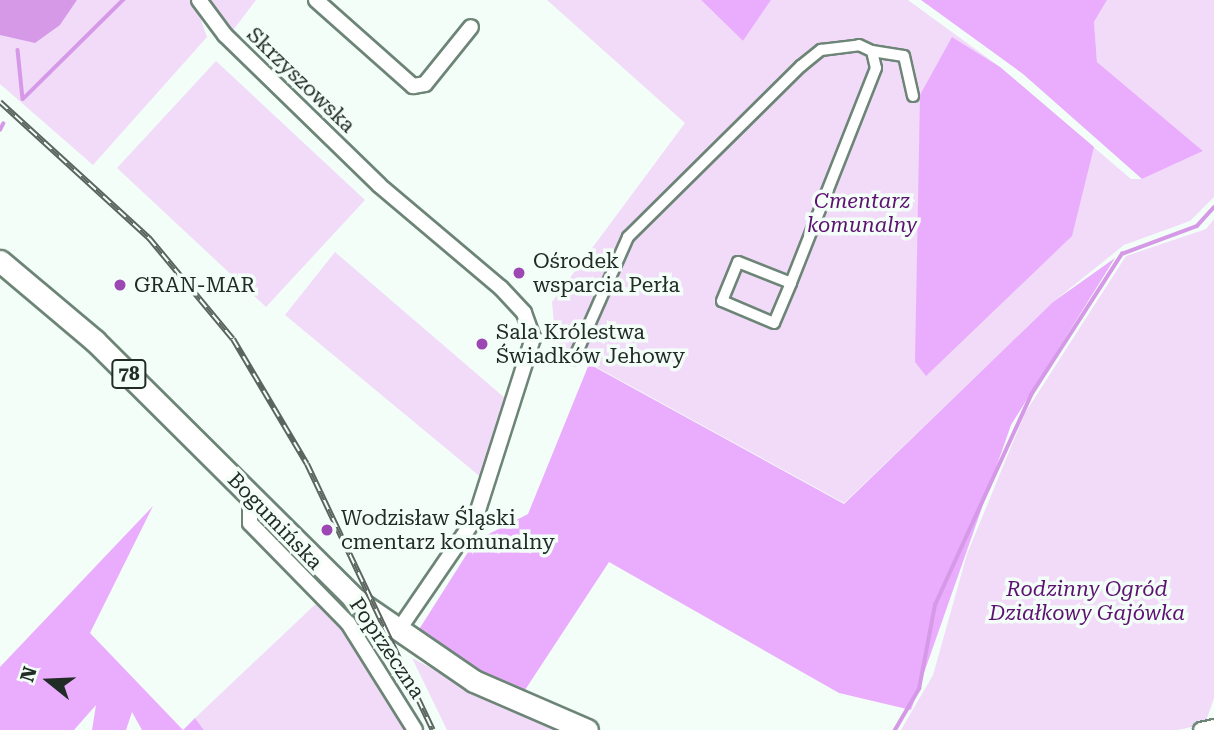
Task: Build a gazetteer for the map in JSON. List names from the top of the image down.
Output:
{
  "streets": {
    "main road": ["78", "Bogumińska"],
    "street": ["Skrzyszowska", "Poprzeczna"]
  },
  "crossings": [
    ["Skrzyszowska", "Bogumińska"],
    ["Bogumińska", "Poprzeczna"]
  ],
  "parks": ["Cmentarz komunalny", "Rodzinny Ogród Działkowy Gajówka"],
  "places": [
    "Ośrodek wsparcia Perła",
    "GRAN-MAR",
    "Sala Królestwa Świadków Jehowy",
    "Wodzisław Śląski cmentarz komunalny"
  ],
  "north": "left"
}
